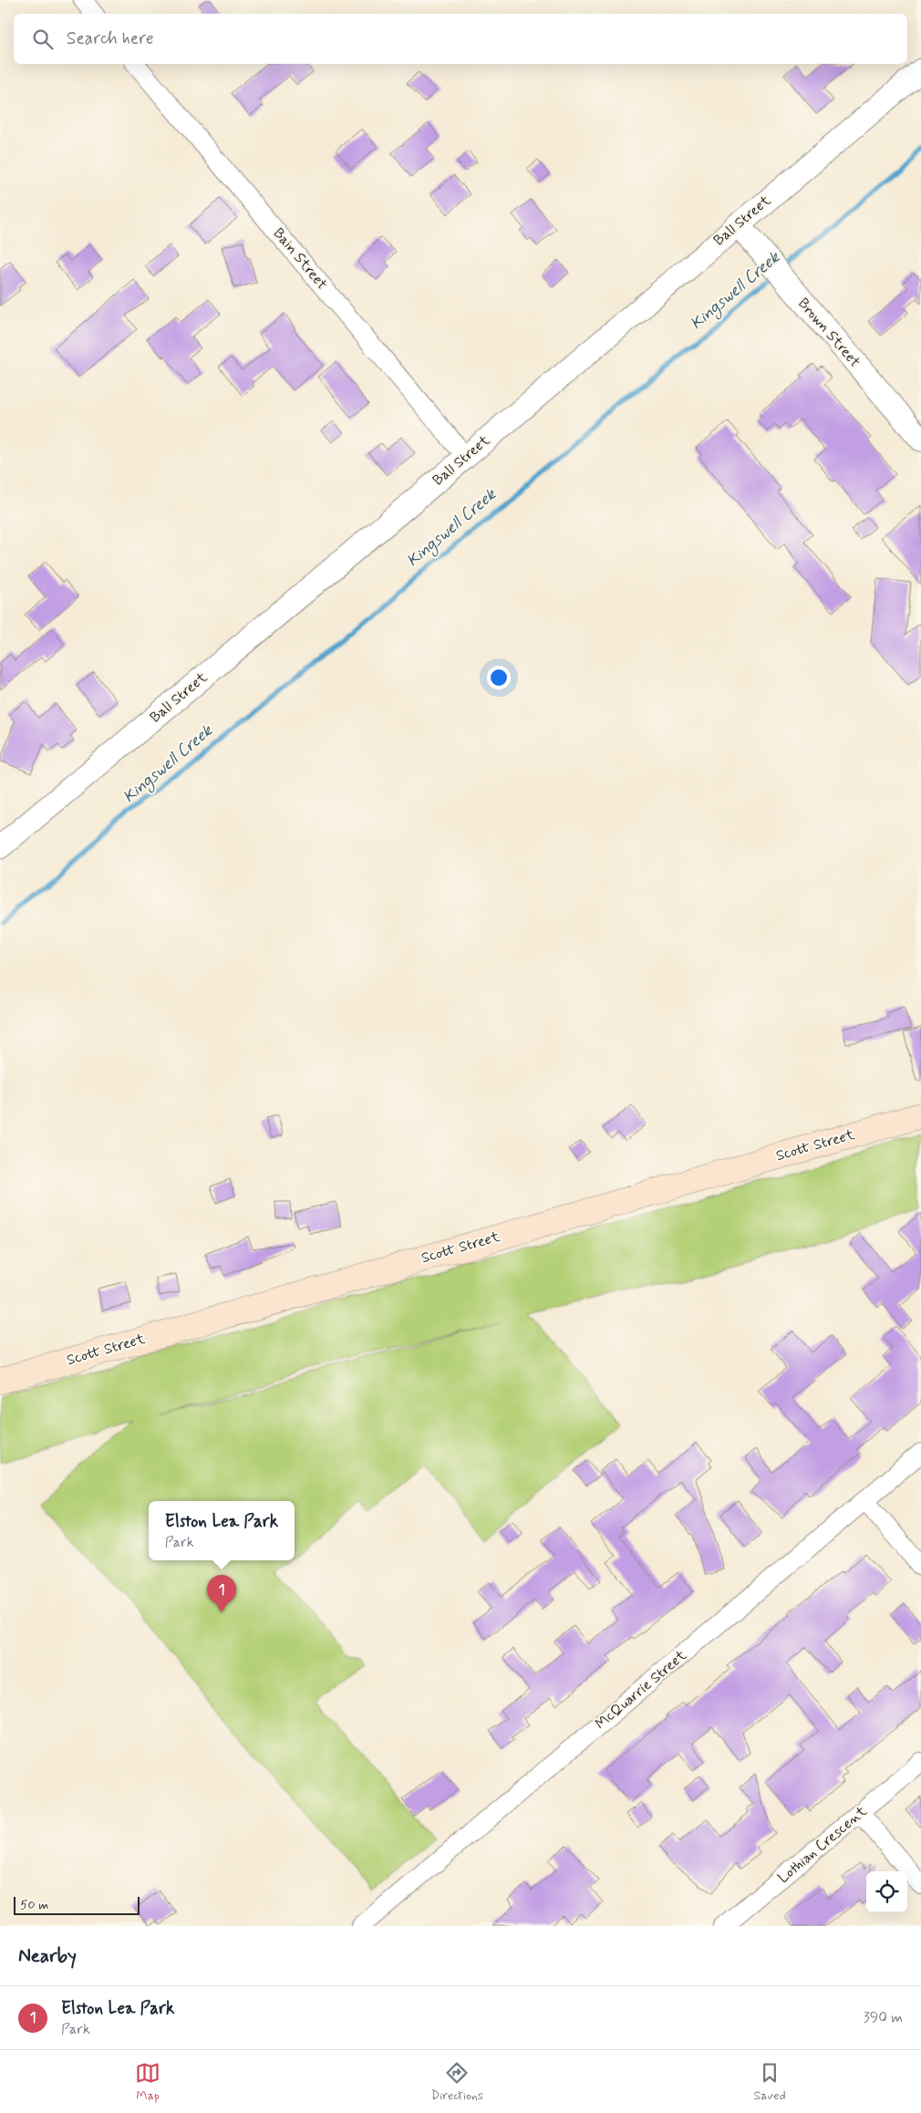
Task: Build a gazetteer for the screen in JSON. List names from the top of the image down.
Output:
{
  "streets": {
    "main road": ["Scott Street"],
    "street": [
      "Ball Street",
      "Bain Street",
      "Brown Street",
      "McQuarrie Street",
      "Lothian Crescent"
    ]
  },
  "crossings": [
    ["Ball Street", "Bain Street"],
    ["Ball Street", "Brown Street"]
  ],
  "water": ["Kingswell Creek"],
  "scale_bar": "50 m",
  "page": {
    "search": "Search here",
    "popup": ["Elston Lea Park", "Park"],
    "pins": "1",
    "scale": "50 m",
    "heading": "Nearby",
    "list": [
      {
        "mark": "1",
        "name": "Elston Lea Park",
        "note": "Park",
        "value": "390 m"
      }
    ],
    "nav": ["Map", "Directions", "Saved"]
  }
}
